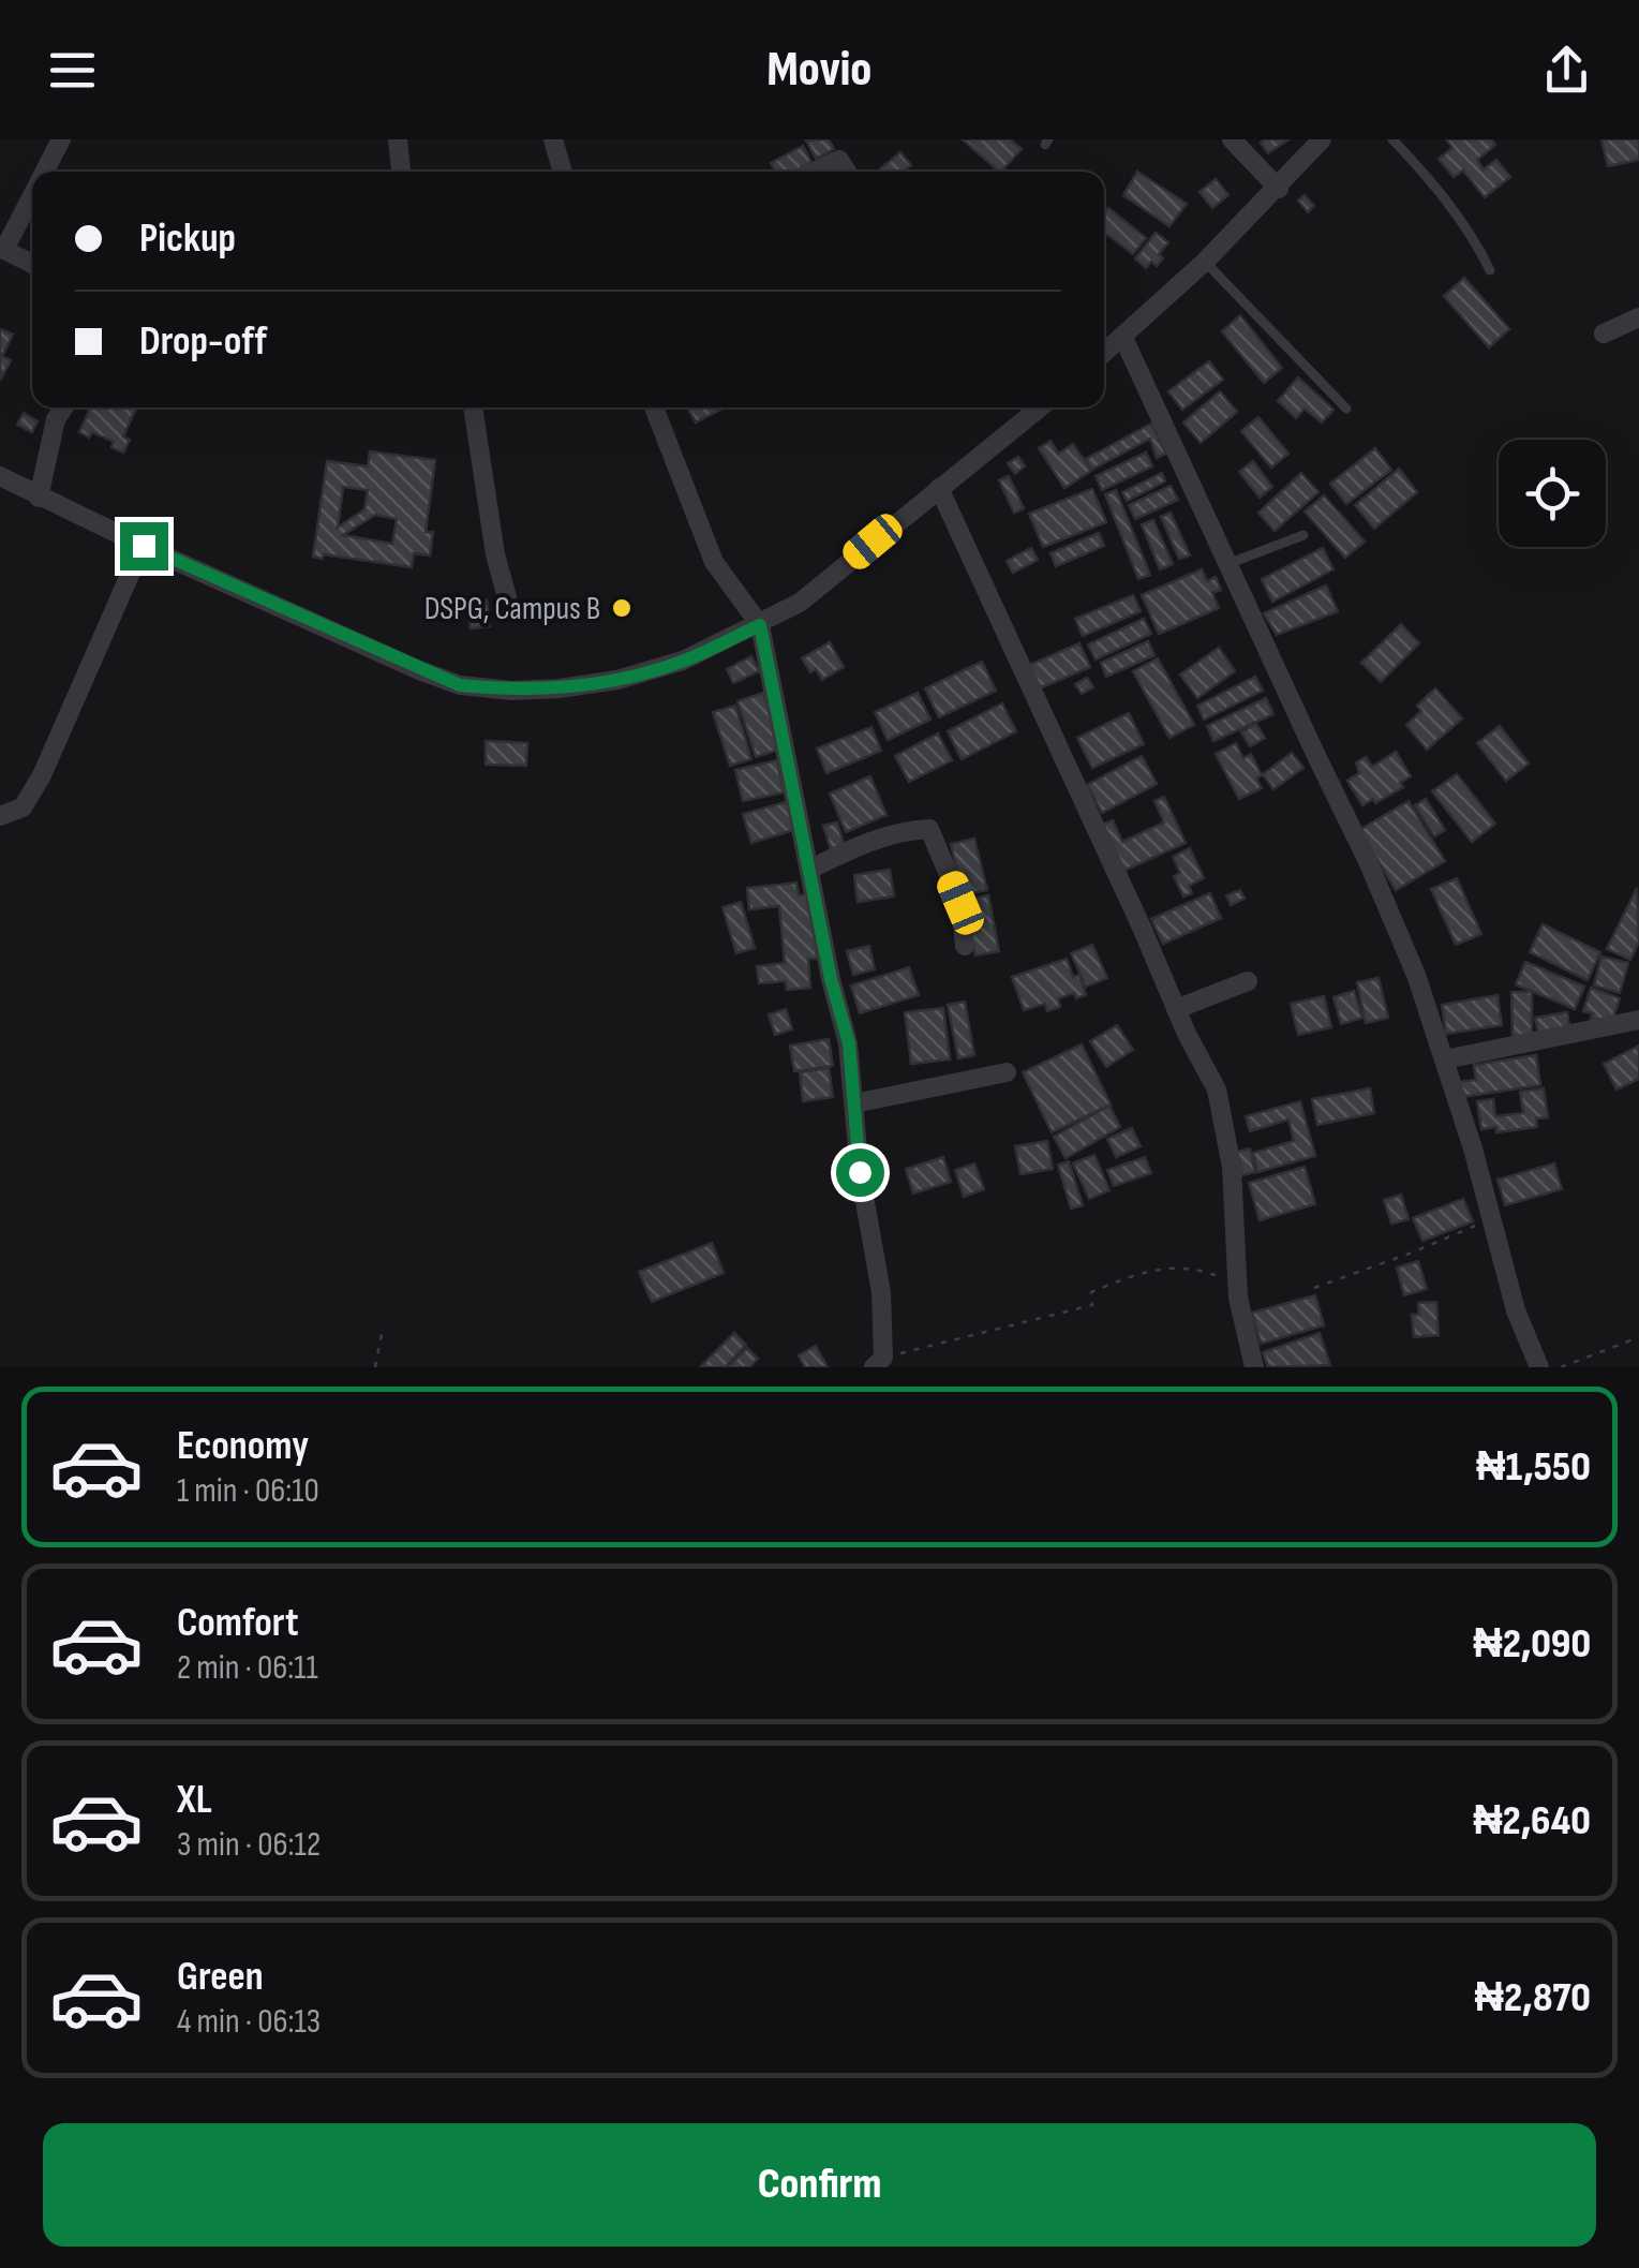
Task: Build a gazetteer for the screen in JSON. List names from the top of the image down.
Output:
{
  "places": ["DSPG, Campus B"],
  "page": {
    "header": "Movio",
    "banner": ["Pickup", "Drop-off"],
    "list": [
      {
        "name": "Economy",
        "note": "1 min · 06:10",
        "value": "₦1,550"
      },
      {
        "name": "Comfort",
        "note": "2 min · 06:11",
        "value": "₦2,090"
      },
      {
        "name": "XL",
        "note": "3 min · 06:12",
        "value": "₦2,640"
      },
      {
        "name": "Green",
        "note": "4 min · 06:13",
        "value": "₦2,870"
      }
    ],
    "buttons": "Confirm"
  }
}
